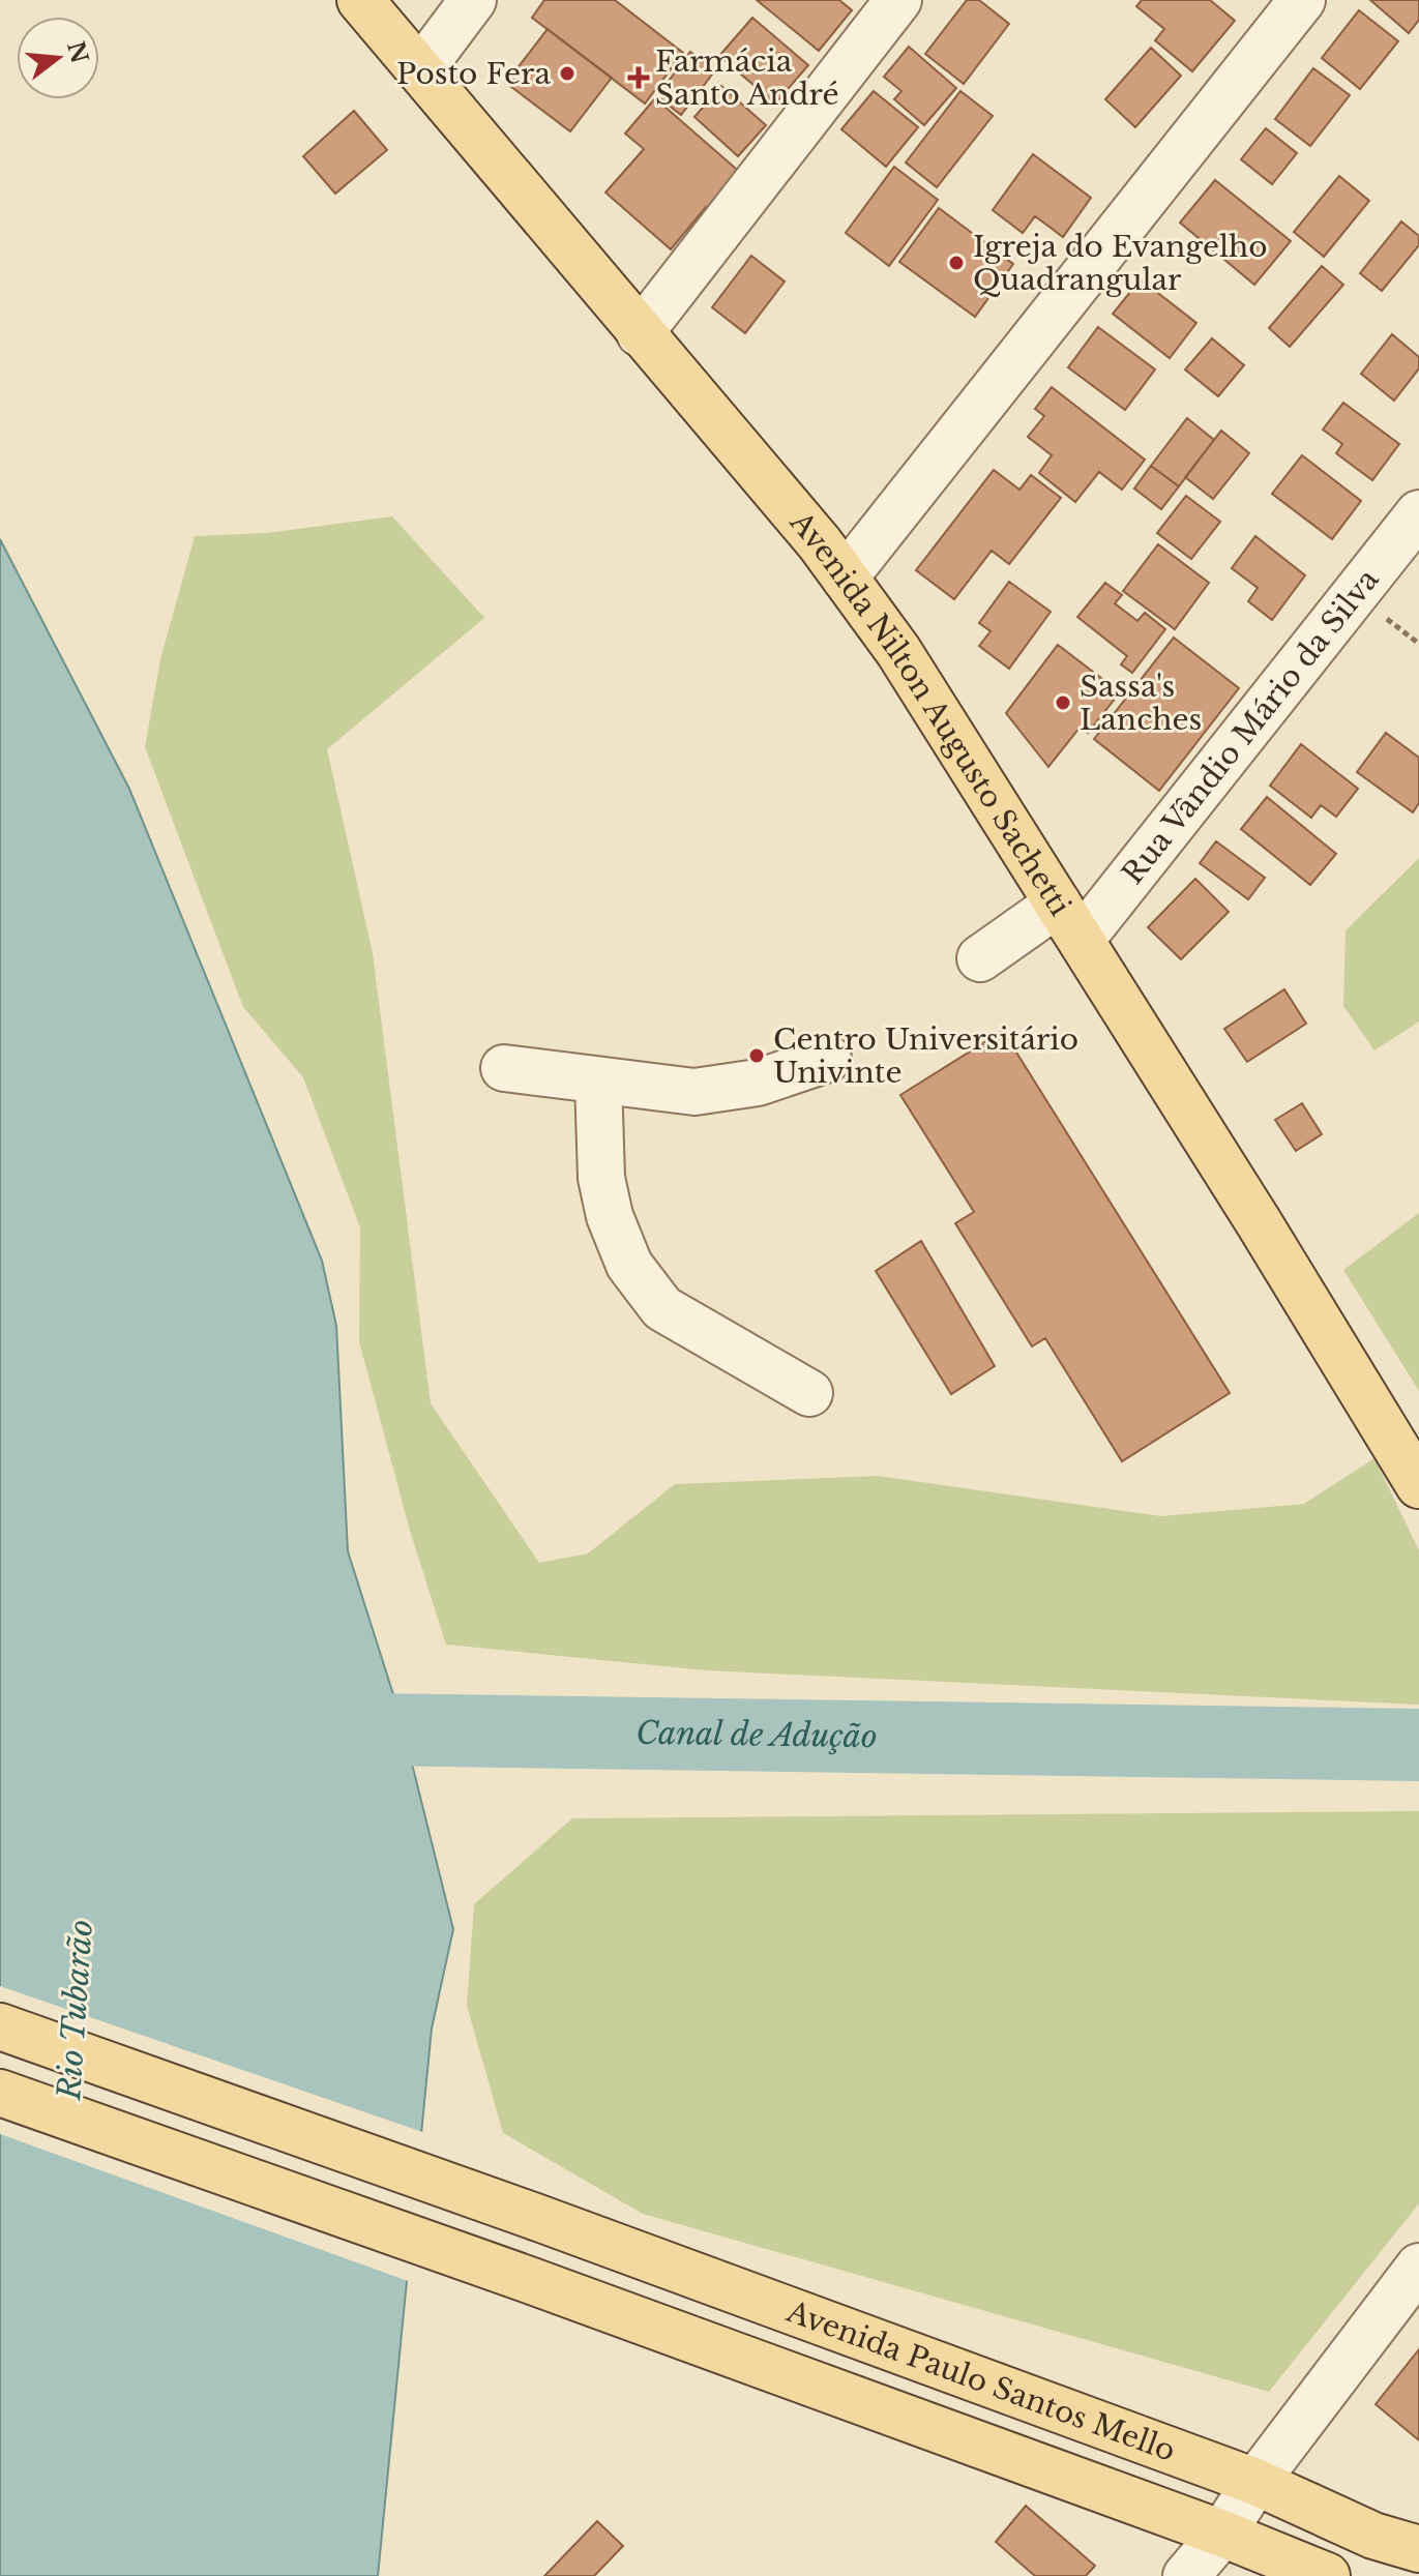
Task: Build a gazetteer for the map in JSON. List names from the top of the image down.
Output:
{
  "streets": {
    "main road": ["Avenida Nilton Augusto Sachetti", "Avenida Paulo Santos Mello"],
    "street": ["Rua Vândio Mário da Silva"]
  },
  "crossings": [
    ["Avenida Nilton Augusto Sachetti", "Rua Vândio Mário da Silva"]
  ],
  "water": ["Canal de Adução", "Rio Tubarão"],
  "places": {
    "other": [
      "Posto Fera",
      "Igreja do Evangelho Quadrangular",
      "Sassa's Lanches",
      "Centro Universitário Univinte"
    ],
    "health": ["Farmácia Santo André"]
  },
  "north": "right"
}
